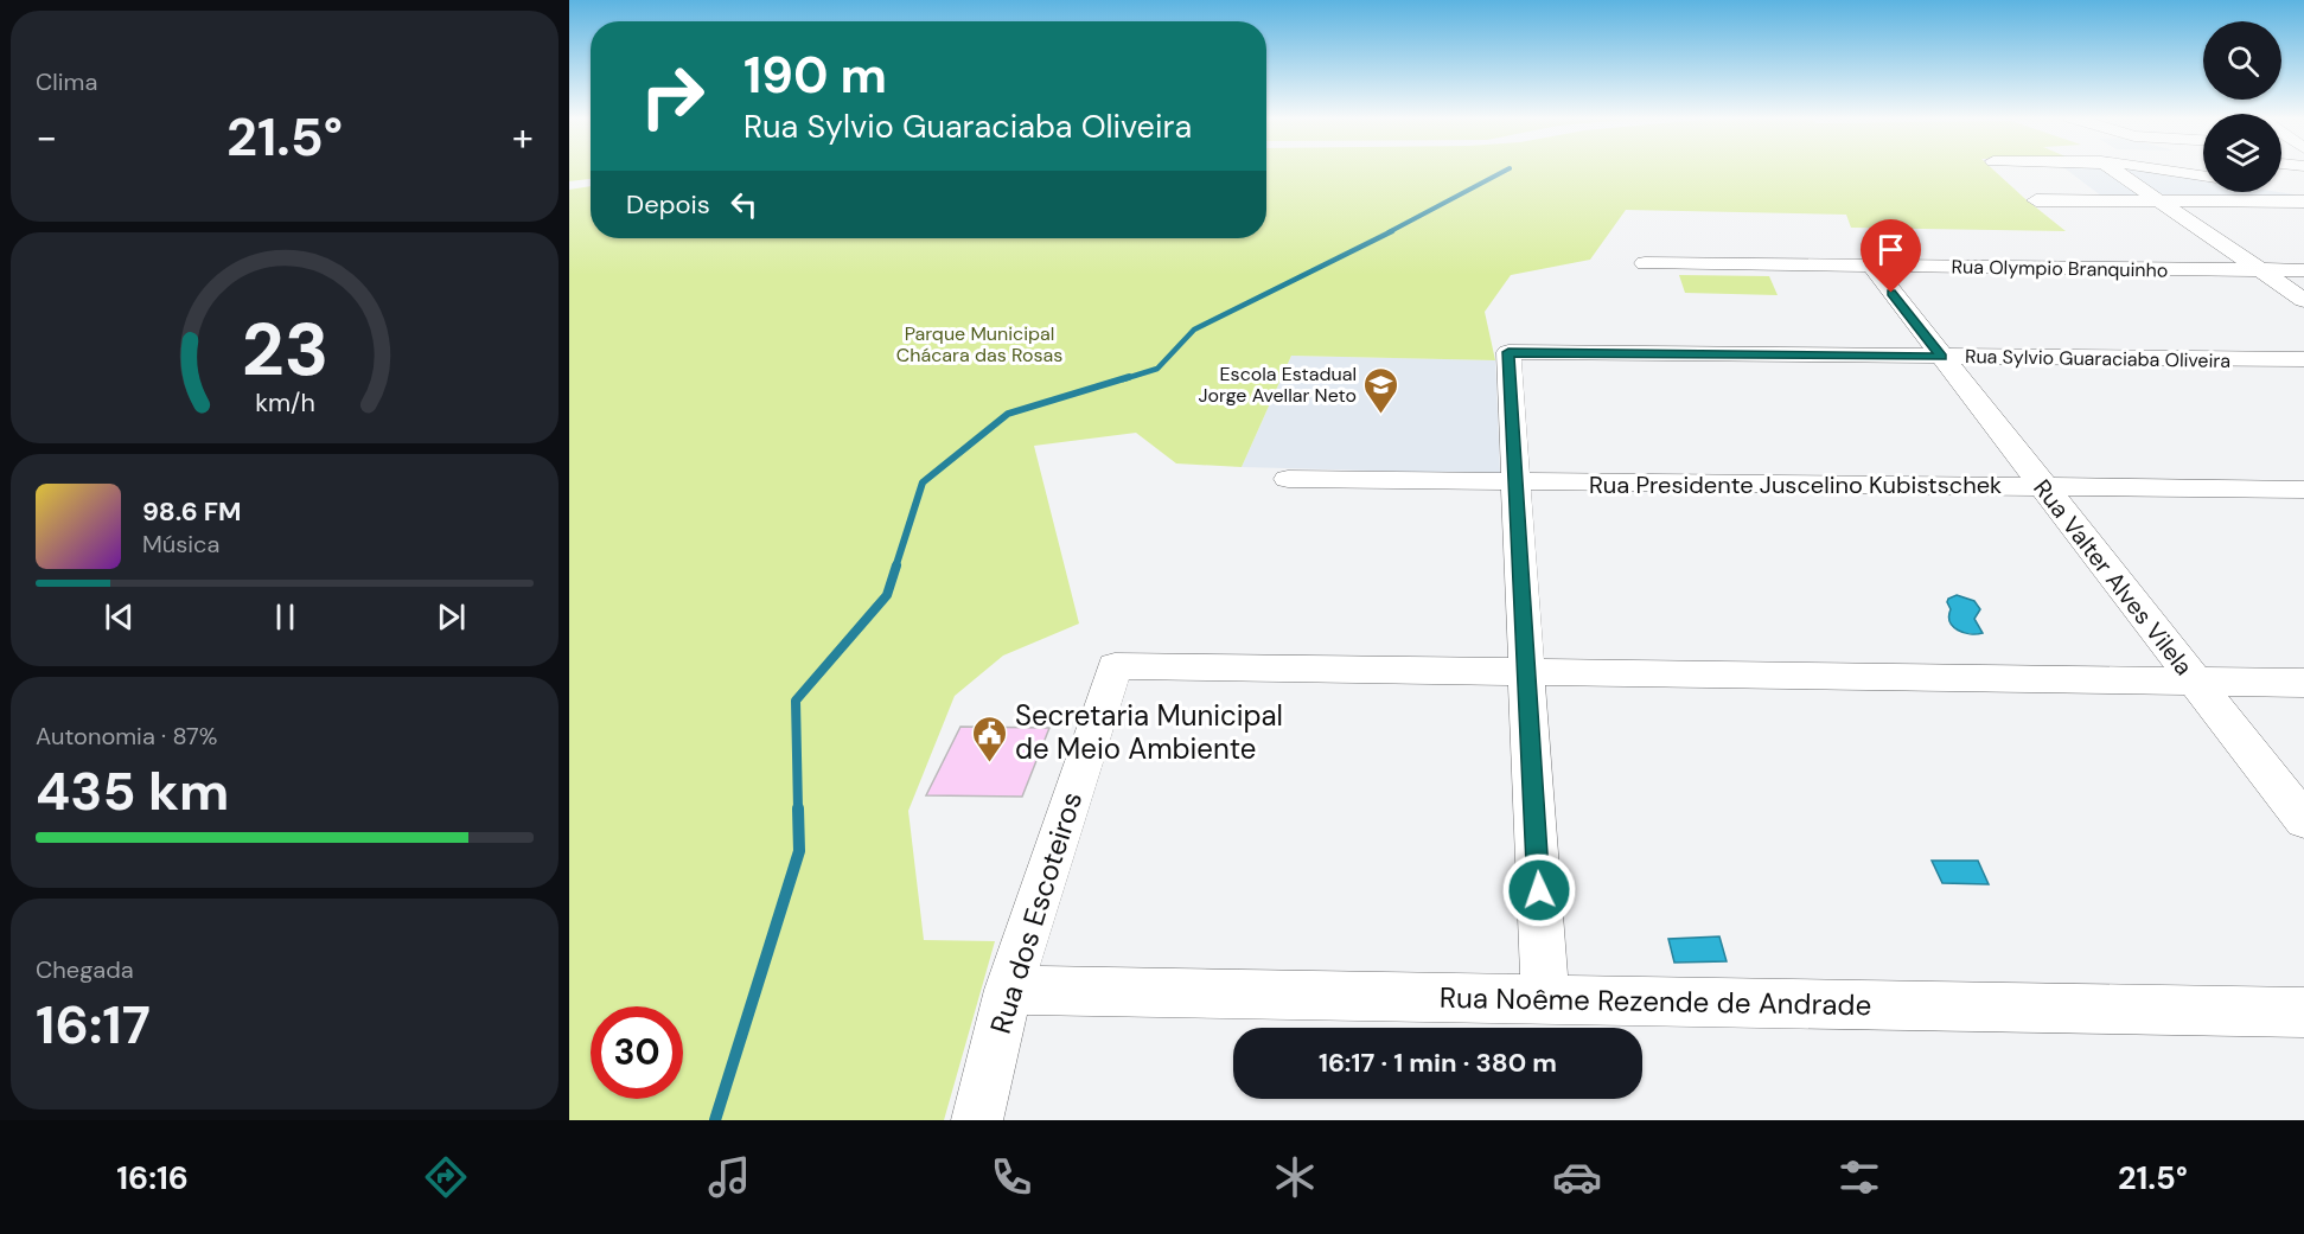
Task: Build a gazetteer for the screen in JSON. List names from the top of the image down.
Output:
{
  "streets": {
    "street": [
      "Rua Olympio Branquinho",
      "Rua Sylvio Guaraciaba Oliveira",
      "Rua Presidente Juscelino Kubistschek",
      "Rua Valter Alves Vilela",
      "Rua dos Escoteiros",
      "Rua Noême Rezende de Andrade"
    ]
  },
  "crossings": [
    ["Rua Olympio Branquinho", "Rua Valter Alves Vilela"],
    ["Rua Sylvio Guaraciaba Oliveira", "Rua Presidente Juscelino Kubistschek"],
    ["Rua Sylvio Guaraciaba Oliveira", "Rua Valter Alves Vilela"],
    ["Rua Presidente Juscelino Kubistschek", "Rua Valter Alves Vilela"],
    ["Rua dos Escoteiros", "Rua Noême Rezende de Andrade"]
  ],
  "parks": ["Parque Municipal Chácara das Rosas"],
  "places": {
    "school or university": ["Escola Estadual Jorge Avellar Neto"],
    "public building": ["Secretaria Municipal de Meio Ambiente"]
  },
  "page": {
    "tile": [
      "Clima",
      ["Autonomia · 87%", "435 km"],
      ["Chegada", "16:17"]
    ],
    "turn": ["190 m", "Rua Sylvio Guaraciaba Oliveira"],
    "heat": ["−", "21.5°", "+"],
    "then": "Depois",
    "song": ["98.6 FM", "Música"],
    "limit": "30",
    "trip": "16:17 · 1 min · 380 m",
    "tabs": ["16:16", "21.5°"],
    "gauge": ["23", "km/h"]
  }
}
